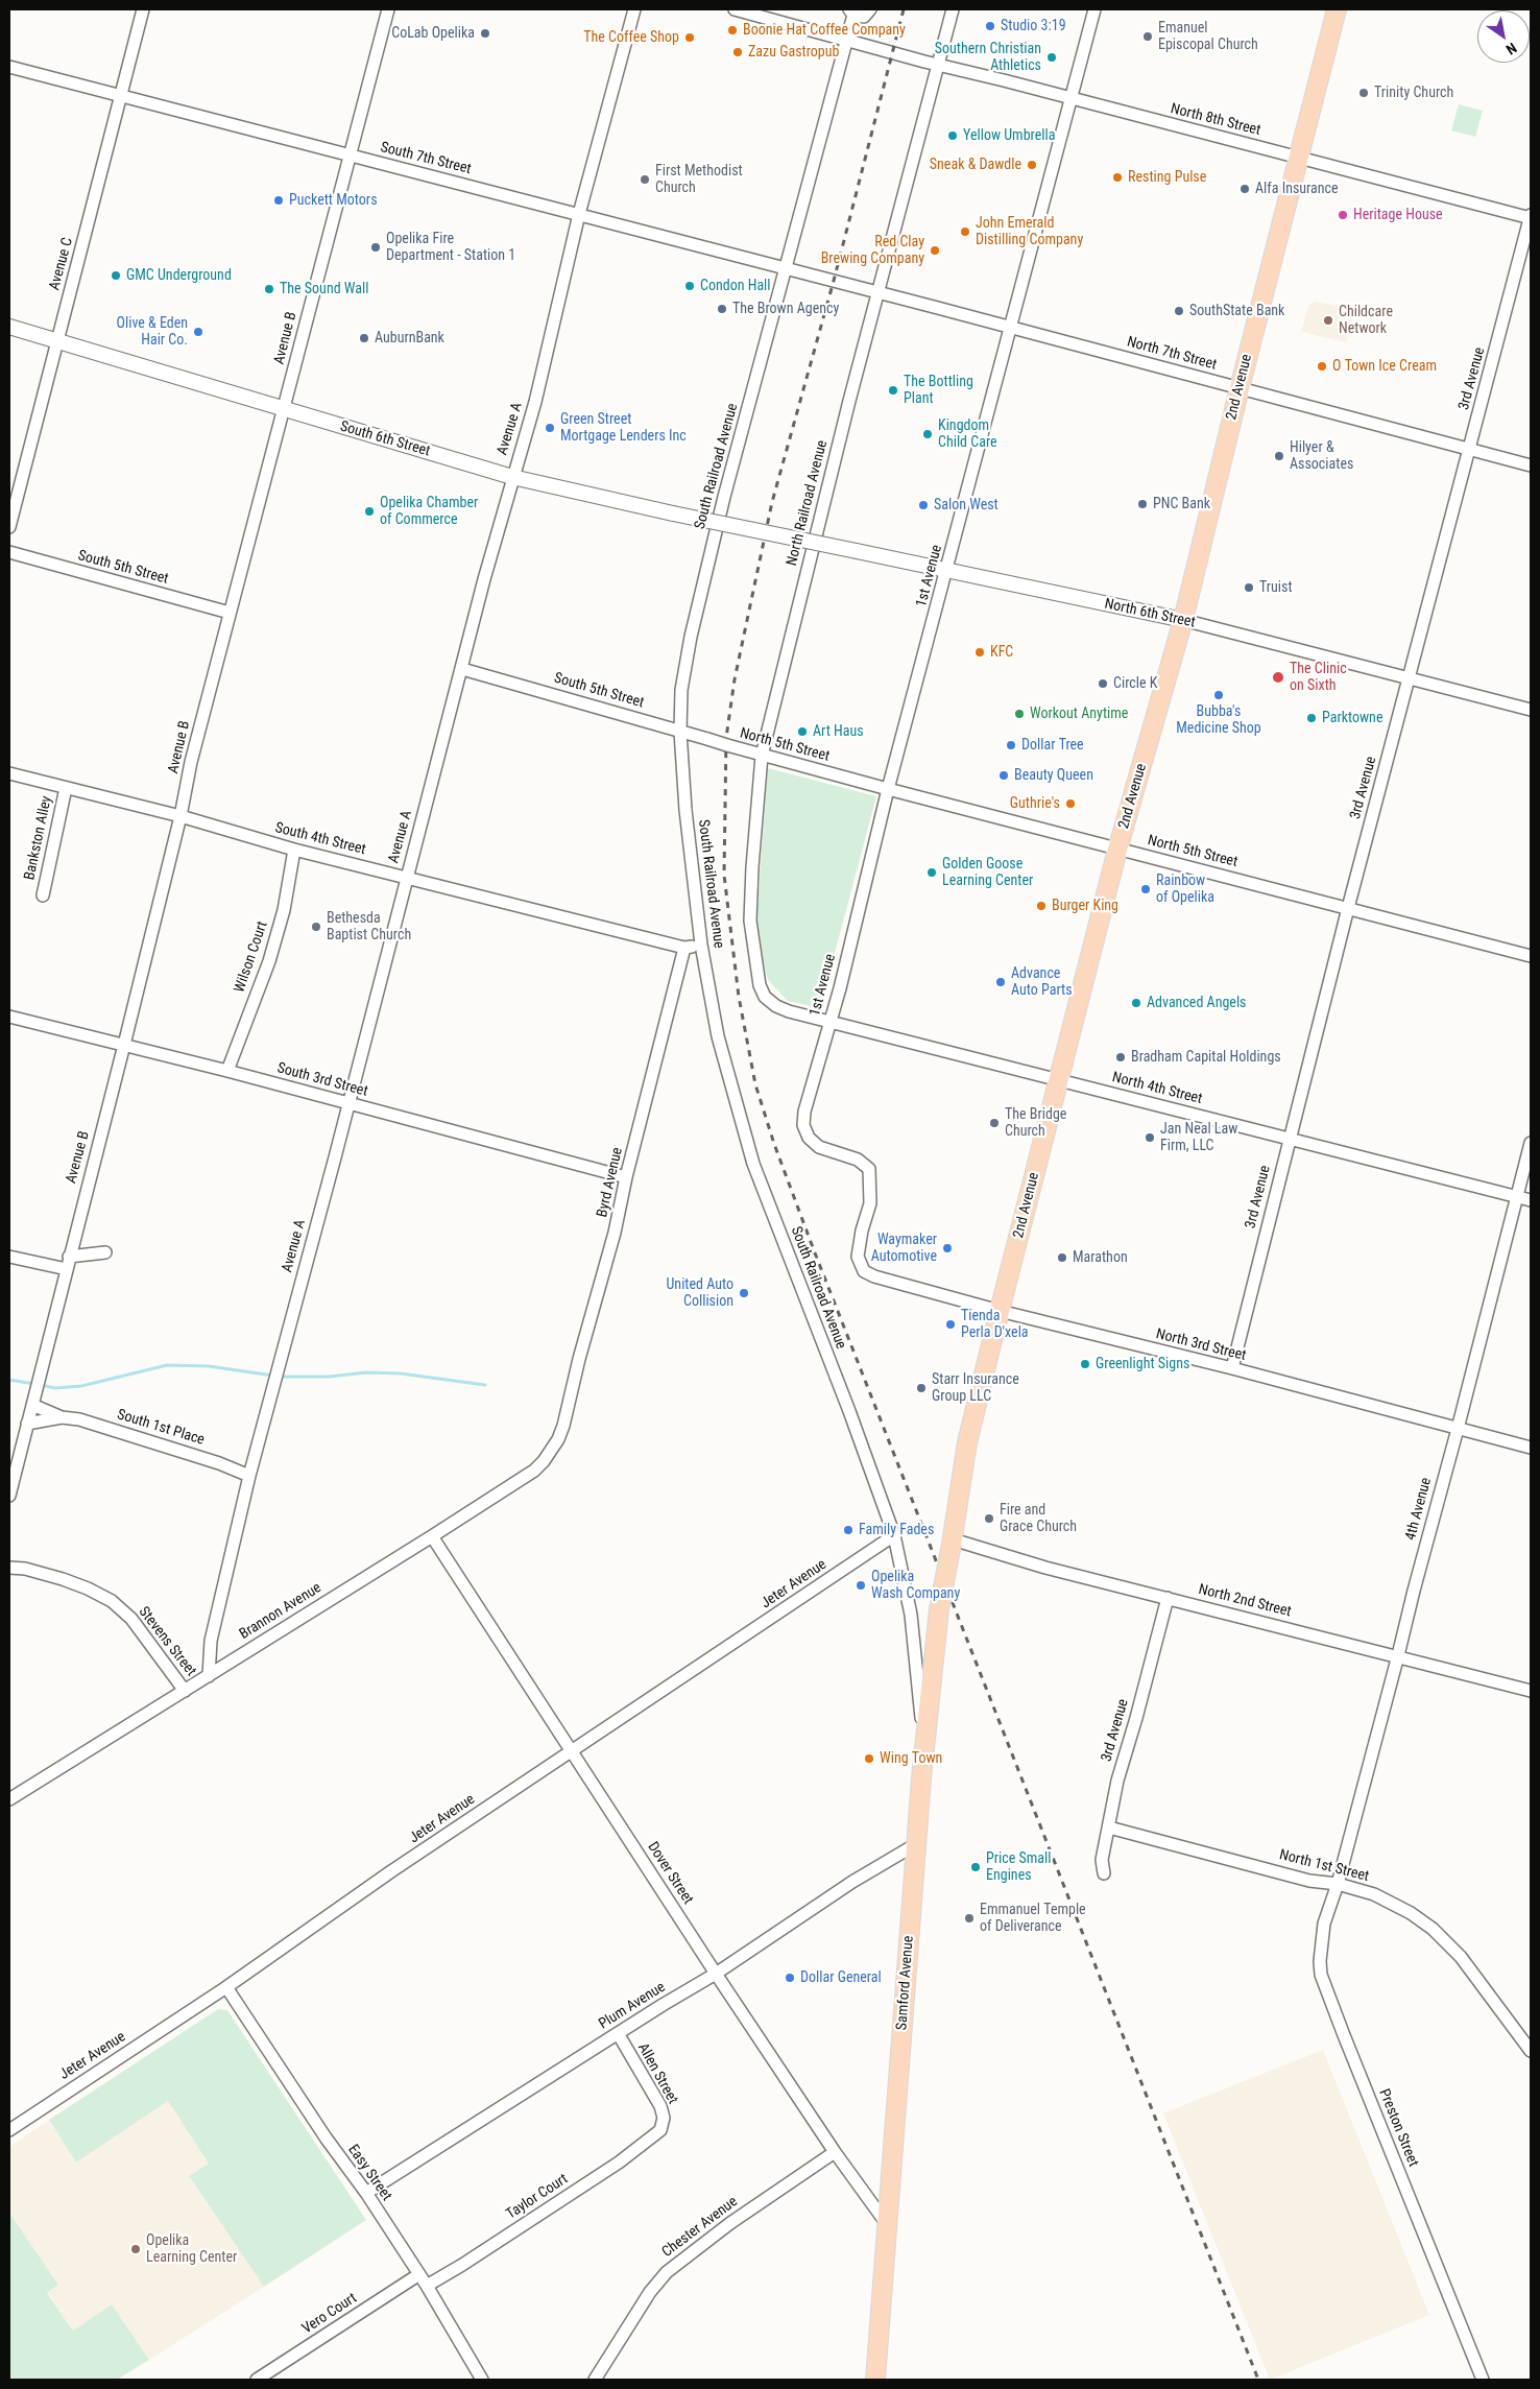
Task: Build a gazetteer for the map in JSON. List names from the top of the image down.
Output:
{
  "streets": {
    "main road": ["2nd Avenue", "Samford Avenue"],
    "street": [
      "North 8th Street",
      "South 7th Street",
      "Avenue C",
      "Avenue B",
      "North 7th Street",
      "3rd Avenue",
      "Avenue A",
      "South 6th Street",
      "South Railroad Avenue",
      "North Railroad Avenue",
      "South 5th Street",
      "1st Avenue",
      "North 6th Street",
      "North 5th Street",
      "Bankston Alley",
      "South 4th Street",
      "Wilson Court",
      "South 3rd Street",
      "North 4th Street",
      "Byrd Avenue",
      "North 3rd Street",
      "South 1st Place",
      "4th Avenue",
      "Jeter Avenue",
      "North 2nd Street",
      "Brannon Avenue",
      "Stevens Street",
      "North 1st Street",
      "Dover Street",
      "Plum Avenue",
      "Allen Street",
      "Preston Street",
      "Easy Street",
      "Taylor Court",
      "Chester Avenue",
      "Vero Court"
    ]
  },
  "crossings": [
    ["North 8th Street", "3rd Avenue"],
    ["North 8th Street", "2nd Avenue"],
    ["North 8th Street", "South Railroad Avenue"],
    ["North 8th Street", "North Railroad Avenue"],
    ["North 8th Street", "1st Avenue"],
    ["South 7th Street", "Avenue C"],
    ["South 7th Street", "Avenue B"],
    ["South 7th Street", "North 7th Street"],
    ["South 7th Street", "Avenue A"],
    ["South 7th Street", "South Railroad Avenue"],
    ["Avenue C", "South 6th Street"],
    ["Avenue B", "South 6th Street"],
    ["Avenue B", "South 5th Street"],
    ["Avenue B", "South 4th Street"],
    ["Avenue B", "South 3rd Street"],
    ["Avenue B", "South 1st Place"],
    ["North 7th Street", "3rd Avenue"],
    ["North 7th Street", "2nd Avenue"],
    ["North 7th Street", "North Railroad Avenue"],
    ["North 7th Street", "1st Avenue"],
    ["3rd Avenue", "North 6th Street"],
    ["3rd Avenue", "North 5th Street"],
    ["3rd Avenue", "North 4th Street"],
    ["3rd Avenue", "North 3rd Street"],
    ["3rd Avenue", "North 2nd Street"],
    ["3rd Avenue", "North 1st Street"],
    ["2nd Avenue", "North 6th Street"],
    ["2nd Avenue", "North 5th Street"],
    ["2nd Avenue", "North 4th Street"],
    ["2nd Avenue", "North 3rd Street"],
    ["2nd Avenue", "North 2nd Street"],
    ["2nd Avenue", "Samford Avenue"],
    ["Avenue A", "South 6th Street"],
    ["Avenue A", "South 5th Street"],
    ["Avenue A", "South 4th Street"],
    ["Avenue A", "South 3rd Street"],
    ["Avenue A", "South 1st Place"],
    ["Avenue A", "Brannon Avenue"],
    ["South 6th Street", "North 6th Street"],
    ["South Railroad Avenue", "South 5th Street"],
    ["South Railroad Avenue", "Jeter Avenue"],
    ["South Railroad Avenue", "Samford Avenue"],
    ["North Railroad Avenue", "North 5th Street"],
    ["North Railroad Avenue", "North 4th Street"],
    ["South 5th Street", "North 5th Street"],
    ["1st Avenue", "North 6th Street"],
    ["1st Avenue", "North 5th Street"],
    ["1st Avenue", "North 4th Street"],
    ["1st Avenue", "North 3rd Street"],
    ["Bankston Alley", "South 4th Street"],
    ["South 4th Street", "Wilson Court"],
    ["South 4th Street", "Byrd Avenue"],
    ["Wilson Court", "South 3rd Street"],
    ["South 3rd Street", "Byrd Avenue"],
    ["North 4th Street", "4th Avenue"],
    ["Byrd Avenue", "Brannon Avenue"],
    ["North 3rd Street", "4th Avenue"],
    ["4th Avenue", "North 2nd Street"],
    ["4th Avenue", "North 1st Street"],
    ["4th Avenue", "Preston Street"],
    ["Jeter Avenue", "Dover Street"],
    ["Jeter Avenue", "Easy Street"],
    ["Brannon Avenue", "Stevens Street"],
    ["Brannon Avenue", "Dover Street"],
    ["North 1st Street", "Preston Street"],
    ["Dover Street", "Samford Avenue"],
    ["Dover Street", "Plum Avenue"],
    ["Dover Street", "Chester Avenue"],
    ["Samford Avenue", "Plum Avenue"],
    ["Plum Avenue", "Allen Street"],
    ["Plum Avenue", "Easy Street"],
    ["Allen Street", "Taylor Court"],
    ["Easy Street", "Taylor Court"],
    ["Easy Street", "Vero Court"]
  ],
  "places": [
    "Studio 3:19",
    "Boonie Hat Coffee Company",
    "CoLab Opelika",
    "Emanuel Episcopal Church",
    "The Coffee Shop",
    "Zazu Gastropub",
    "Southern Christian Athletics",
    "Trinity Church",
    "Yellow Umbrella",
    "Sneak & Dawdle",
    "Resting Pulse",
    "First Methodist Church",
    "Alfa Insurance",
    "Puckett Motors",
    "Heritage House",
    "John Emerald Distilling Company",
    "Opelika Fire Department - Station 1",
    "Red Clay Brewing Company",
    "GMC Underground",
    "Condon Hall",
    "The Sound Wall",
    "The Brown Agency",
    "SouthState Bank",
    "Childcare Network",
    "Olive & Eden Hair Co.",
    "AuburnBank",
    "O Town Ice Cream",
    "The Bottling Plant",
    "Green Street Mortgage Lenders Inc",
    "Kingdom Child Care",
    "Hilyer & Associates",
    "PNC Bank",
    "Salon West",
    "Opelika Chamber of Commerce",
    "Truist",
    "KFC",
    "The Clinic on Sixth",
    "Circle K",
    "Bubba's Medicine Shop",
    "Workout Anytime",
    "Parktowne",
    "Art Haus",
    "Dollar Tree",
    "Beauty Queen",
    "Guthrie's",
    "Golden Goose Learning Center",
    "Rainbow of Opelika",
    "Burger King",
    "Bethesda Baptist Church",
    "Advance Auto Parts",
    "Advanced Angels",
    "Bradham Capital Holdings",
    "The Bridge Church",
    "Jan Neal Law Firm, LLC",
    "Waymaker Automotive",
    "Marathon",
    "United Auto Collision",
    "Tienda Perla D'xela",
    "Greenlight Signs",
    "Starr Insurance Group LLC",
    "Fire and Grace Church",
    "Family Fades",
    "Opelika Wash Company",
    "Wing Town",
    "Price Small Engines",
    "Emmanuel Temple of Deliverance",
    "Dollar General",
    "Opelika Learning Center"
  ],
  "north": "bottom right"
}
